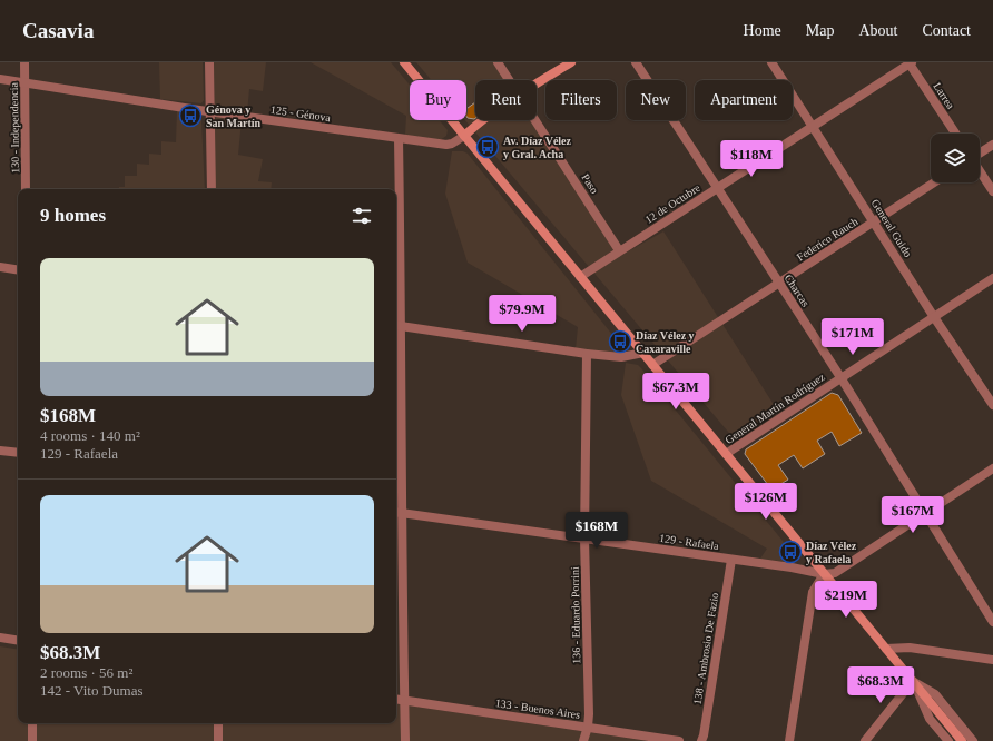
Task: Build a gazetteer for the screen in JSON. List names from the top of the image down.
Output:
{
  "streets": {
    "street": [
      "Larrea",
      "125 - Génova",
      "130 - Independencia",
      "Paso",
      "12 de Octubre",
      "General Guido",
      "Federico Rauch",
      "Charcas",
      "General Martín Rodríguez",
      "129 - Rafaela",
      "136 - Eduardo Porrini",
      "138 - Ambrosio De Fazio",
      "133 - Buenos Aires"
    ]
  },
  "crossings": [
    ["Larrea", "12 de Octubre"],
    ["125 - Génova", "130 - Independencia"],
    ["Paso", "12 de Octubre"],
    ["12 de Octubre", "General Guido"],
    ["12 de Octubre", "Charcas"],
    ["General Guido", "Federico Rauch"],
    ["General Guido", "General Martín Rodríguez"],
    ["Federico Rauch", "Charcas"],
    ["Charcas", "General Martín Rodríguez"],
    ["129 - Rafaela", "136 - Eduardo Porrini"],
    ["129 - Rafaela", "138 - Ambrosio De Fazio"],
    ["136 - Eduardo Porrini", "133 - Buenos Aires"]
  ],
  "places": {
    "bus stop": [
      "Génova y San Martín",
      "Av. Díaz Vélez y Gral. Acha",
      "Díaz Vélez y Caxaraville",
      "Díaz Vélez y Rafaela"
    ]
  },
  "page": {
    "header": "Casavia",
    "nav": [
      "Home",
      "Map",
      "About",
      "Contact"
    ],
    "chip": [
      "Buy",
      "Rent",
      "Filters",
      "New",
      "Apartment"
    ],
    "price": [
      "$118M",
      "$79.9M",
      "$171M",
      "$67.3M",
      "$126M",
      "$167M",
      "$168M",
      "$219M",
      "$68.3M"
    ],
    "heading": "9 homes",
    "list": [
      {
        "name": "$168M",
        "note": "4 rooms · 140 m² · 129 - Rafaela"
      },
      {
        "name": "$68.3M",
        "note": "2 rooms · 56 m² · 142 - Vito Dumas"
      }
    ]
  }
}
